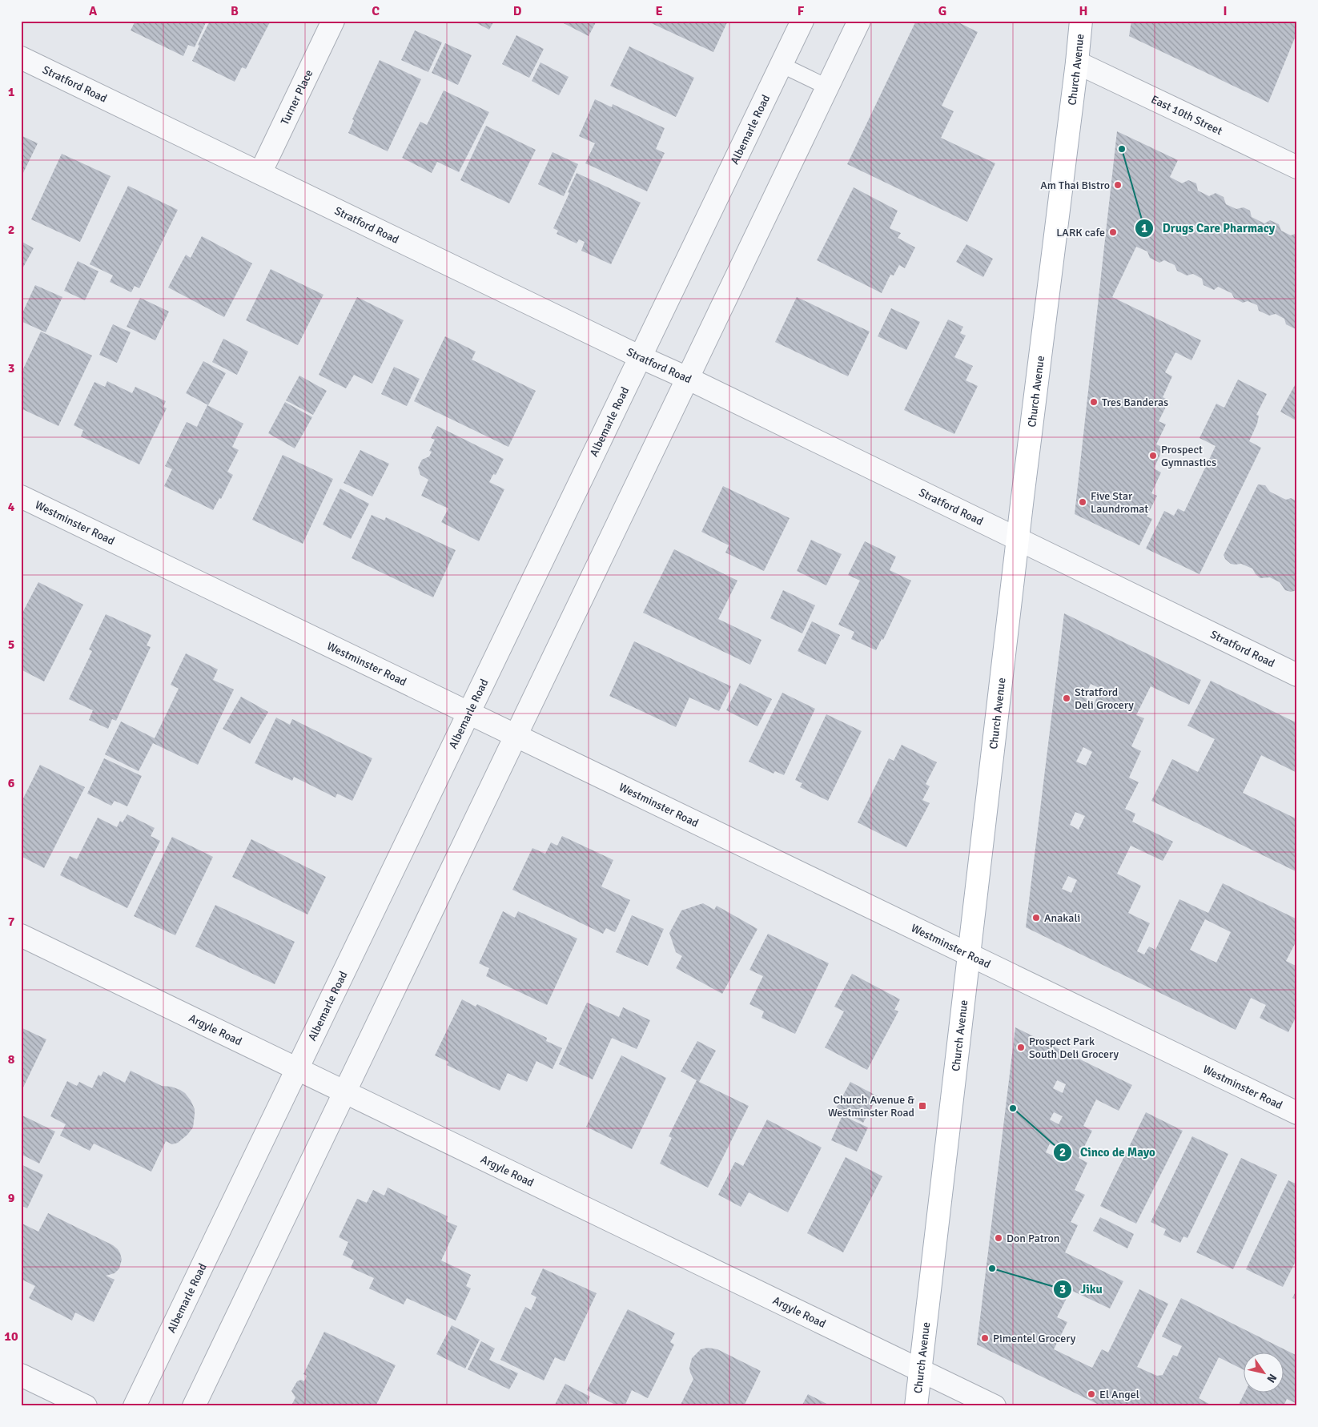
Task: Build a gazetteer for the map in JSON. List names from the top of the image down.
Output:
{
  "streets": {
    "main road": ["Church Avenue"],
    "street": [
      "Stratford Road",
      "Turner Place",
      "East 10th Street",
      "Albemarle Road",
      "Westminster Road",
      "Argyle Road"
    ]
  },
  "crossings": [
    ["Church Avenue", "Stratford Road"],
    ["Church Avenue", "East 10th Street"],
    ["Church Avenue", "Westminster Road"],
    ["Church Avenue", "Argyle Road"],
    ["Stratford Road", "Turner Place"],
    ["Stratford Road", "Albemarle Road"],
    ["Albemarle Road", "Westminster Road"],
    ["Albemarle Road", "Argyle Road"]
  ],
  "places": {
    "other": [
      "Drugs Care Pharmacy",
      "Am Thai Bistro",
      "LARK cafe",
      "Tres Banderas",
      "Prospect Gymnastics",
      "Five Star Laundromat",
      "Stratford Deli Grocery",
      "Anakali",
      "Prospect Park South Deli Grocery",
      "Cinco de Mayo",
      "Don Patron",
      "Jiku",
      "Pimentel Grocery",
      "El Angel"
    ],
    "transit": ["Church Avenue & Westminster Road"]
  },
  "north": "bottom right",
  "grid": {
    "columns": [
      "A",
      "B",
      "C",
      "D",
      "E",
      "F",
      "G",
      "H",
      "I"
    ],
    "rows": [
      "1",
      "2",
      "3",
      "4",
      "5",
      "6",
      "7",
      "8",
      "9",
      "10"
    ]
  }
}
